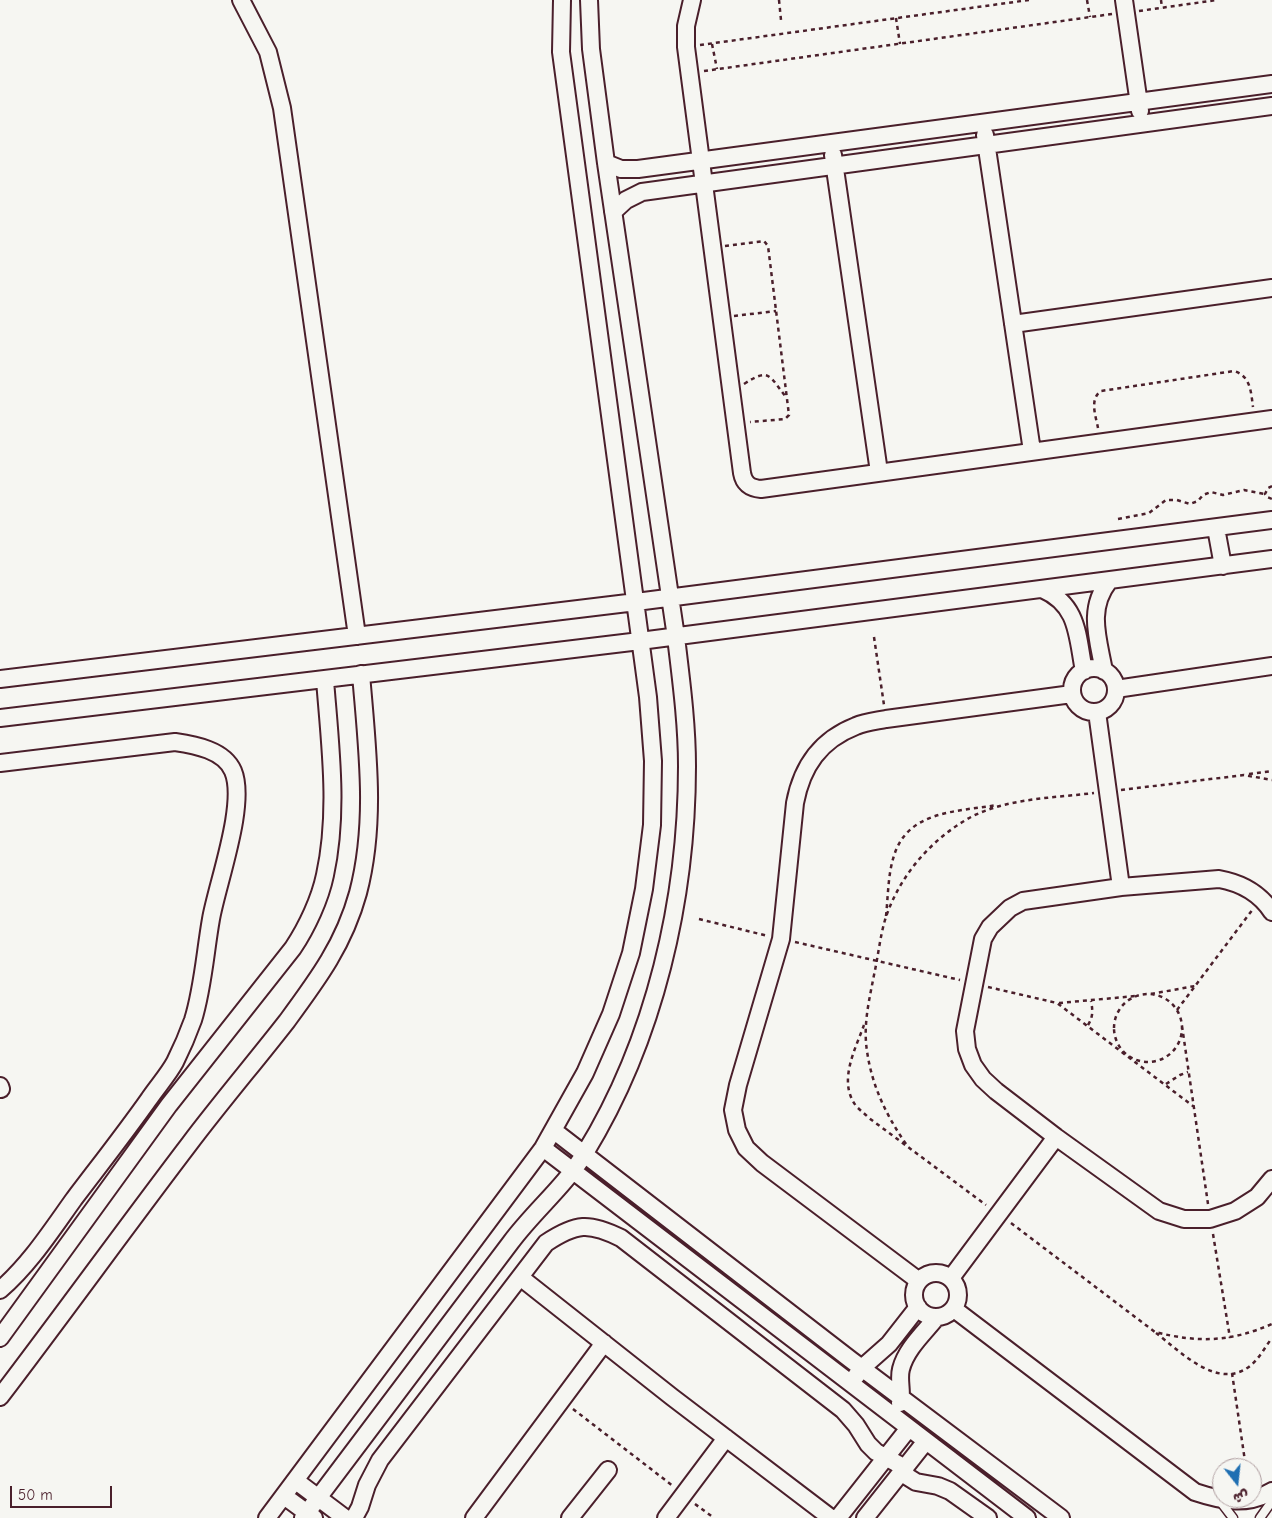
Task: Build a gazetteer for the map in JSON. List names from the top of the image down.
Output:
{
  "scale_bar": "50 m",
  "north": "bottom"
}
